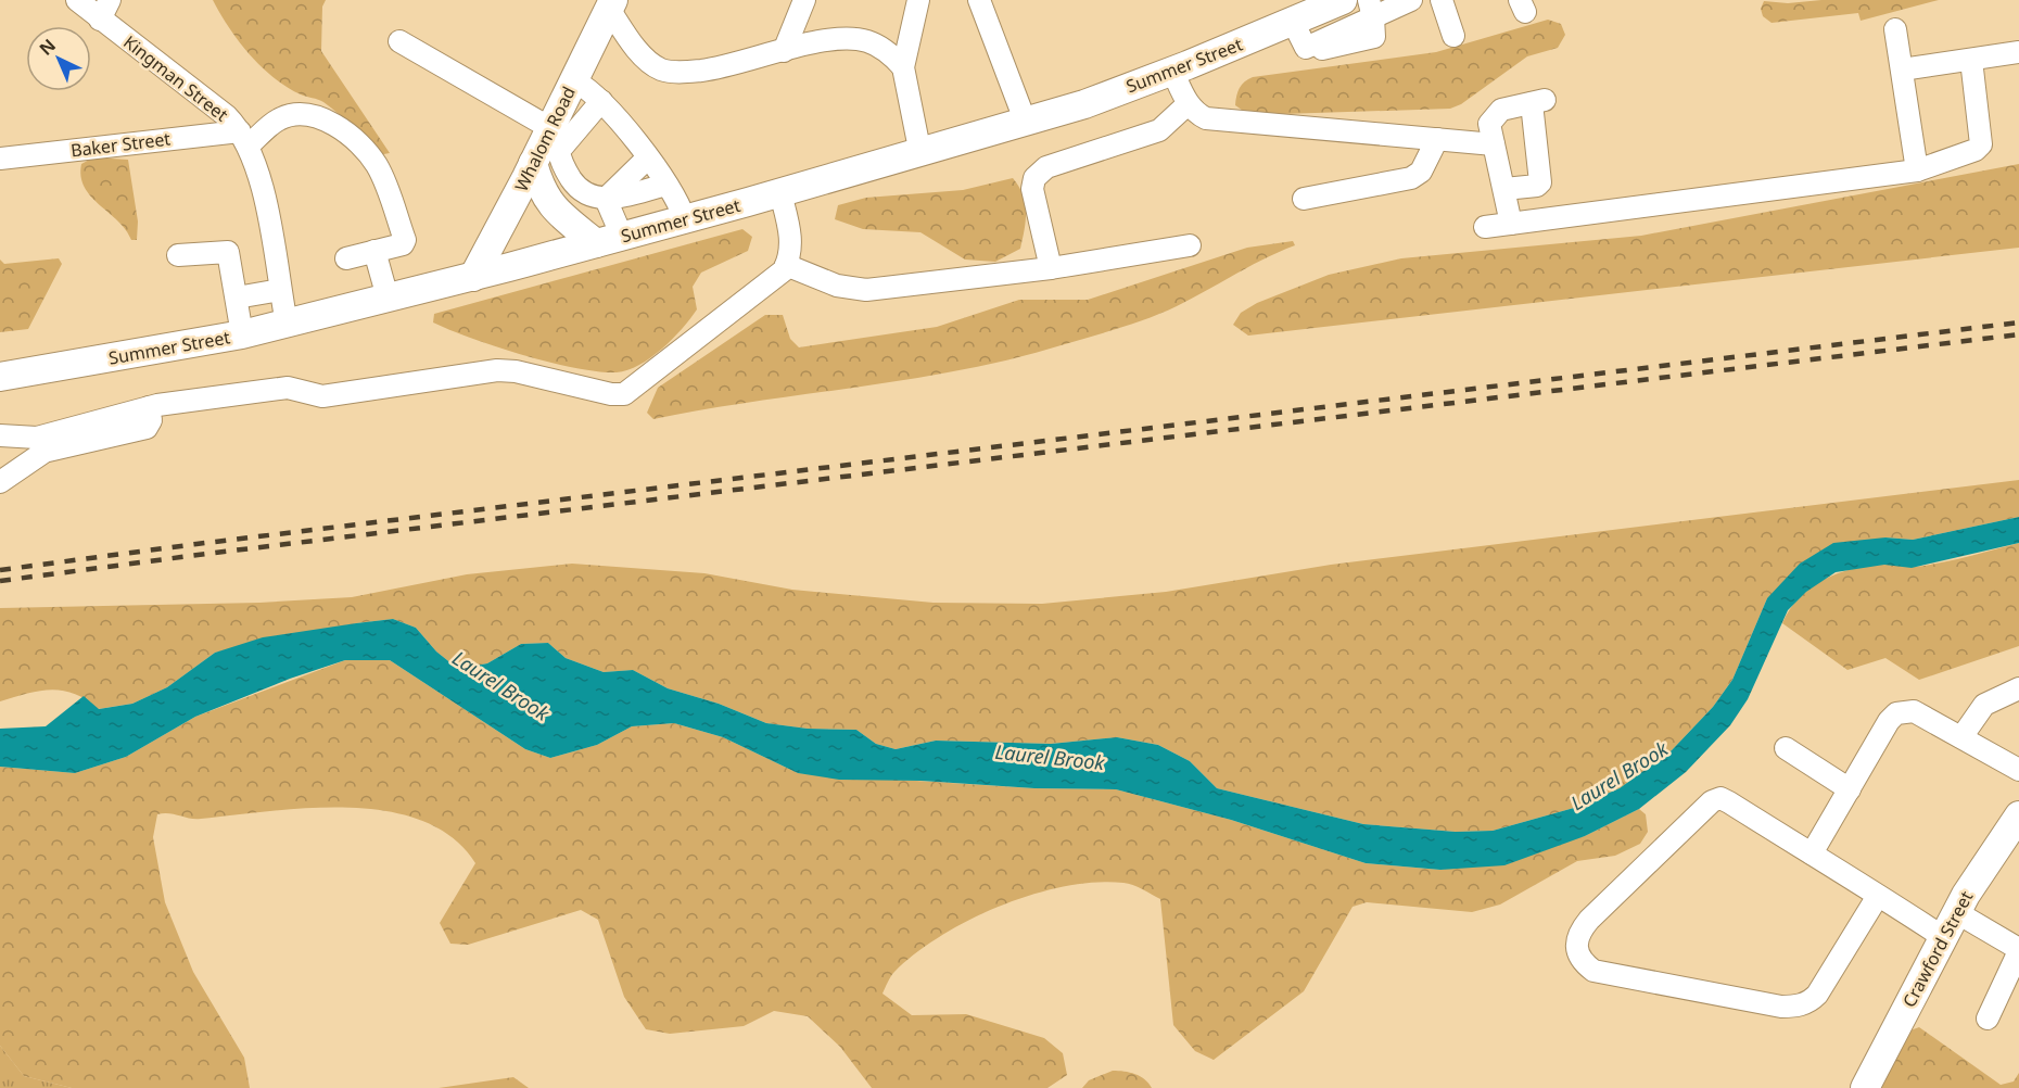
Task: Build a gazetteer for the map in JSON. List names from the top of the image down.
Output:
{
  "streets": {
    "main road": ["Summer Street", "Whalom Road", "Crawford Street"],
    "street": ["Kingman Street", "Baker Street"]
  },
  "crossings": [
    ["Summer Street", "Kingman Street"],
    ["Summer Street", "Whalom Road"],
    ["Kingman Street", "Baker Street"]
  ],
  "water": ["Laurel Brook"],
  "north": "top left"
}
